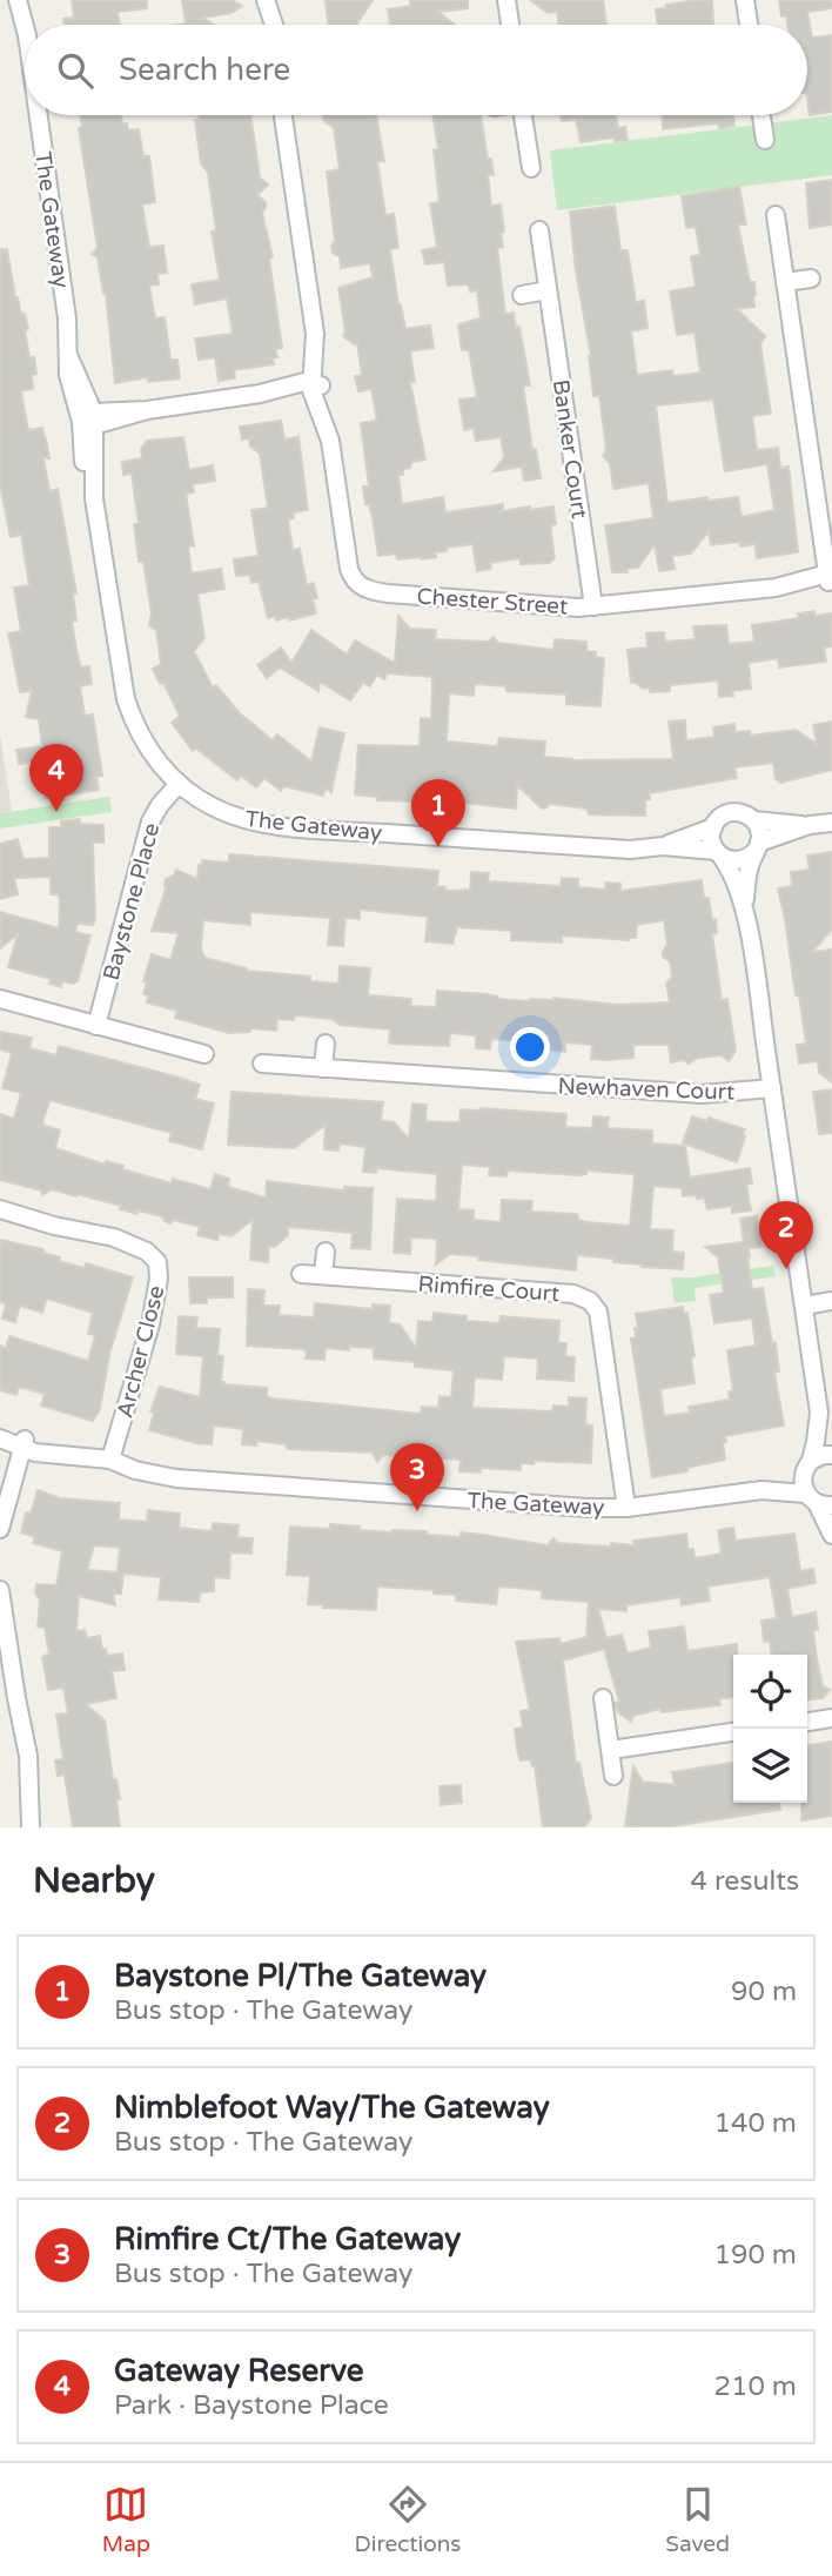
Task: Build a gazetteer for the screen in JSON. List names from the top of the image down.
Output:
{
  "streets": {
    "street": [
      "The Gateway",
      "Banker Court",
      "Chester Street",
      "Baystone Place",
      "Newhaven Court",
      "Rimfire Court",
      "Archer Close"
    ]
  },
  "crossings": [
    ["The Gateway", "Baystone Place"],
    ["The Gateway", "Rimfire Court"],
    ["The Gateway", "Archer Close"],
    ["Banker Court", "Chester Street"]
  ],
  "page": {
    "search": "Search here",
    "pins": [
      "4",
      "1",
      "2",
      "3"
    ],
    "heading": ["Nearby", "4 results"],
    "list": [
      {
        "mark": "1",
        "name": "Baystone Pl/The Gateway",
        "note": "Bus stop · The Gateway",
        "value": "90 m"
      },
      {
        "mark": "2",
        "name": "Nimblefoot Way/The Gateway",
        "note": "Bus stop · The Gateway",
        "value": "140 m"
      },
      {
        "mark": "3",
        "name": "Rimfire Ct/The Gateway",
        "note": "Bus stop · The Gateway",
        "value": "190 m"
      },
      {
        "mark": "4",
        "name": "Gateway Reserve",
        "note": "Park · Baystone Place",
        "value": "210 m"
      }
    ],
    "nav": ["Map", "Directions", "Saved"]
  }
}
